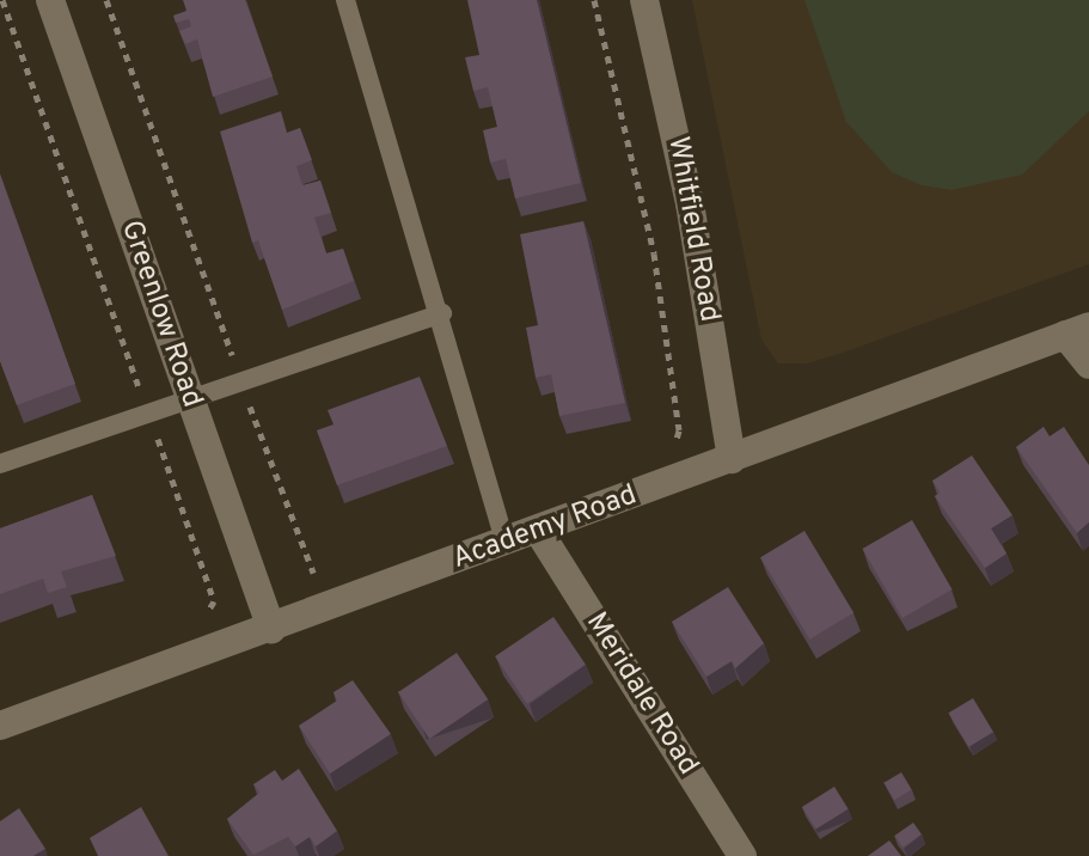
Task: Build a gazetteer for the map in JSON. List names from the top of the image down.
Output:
{
  "streets": {
    "street": [
      "Whitfield Road",
      "Greenlow Road",
      "Academy Road",
      "Meridale Road"
    ]
  },
  "crossings": [
    ["Whitfield Road", "Academy Road"],
    ["Greenlow Road", "Academy Road"],
    ["Academy Road", "Meridale Road"]
  ]
}
